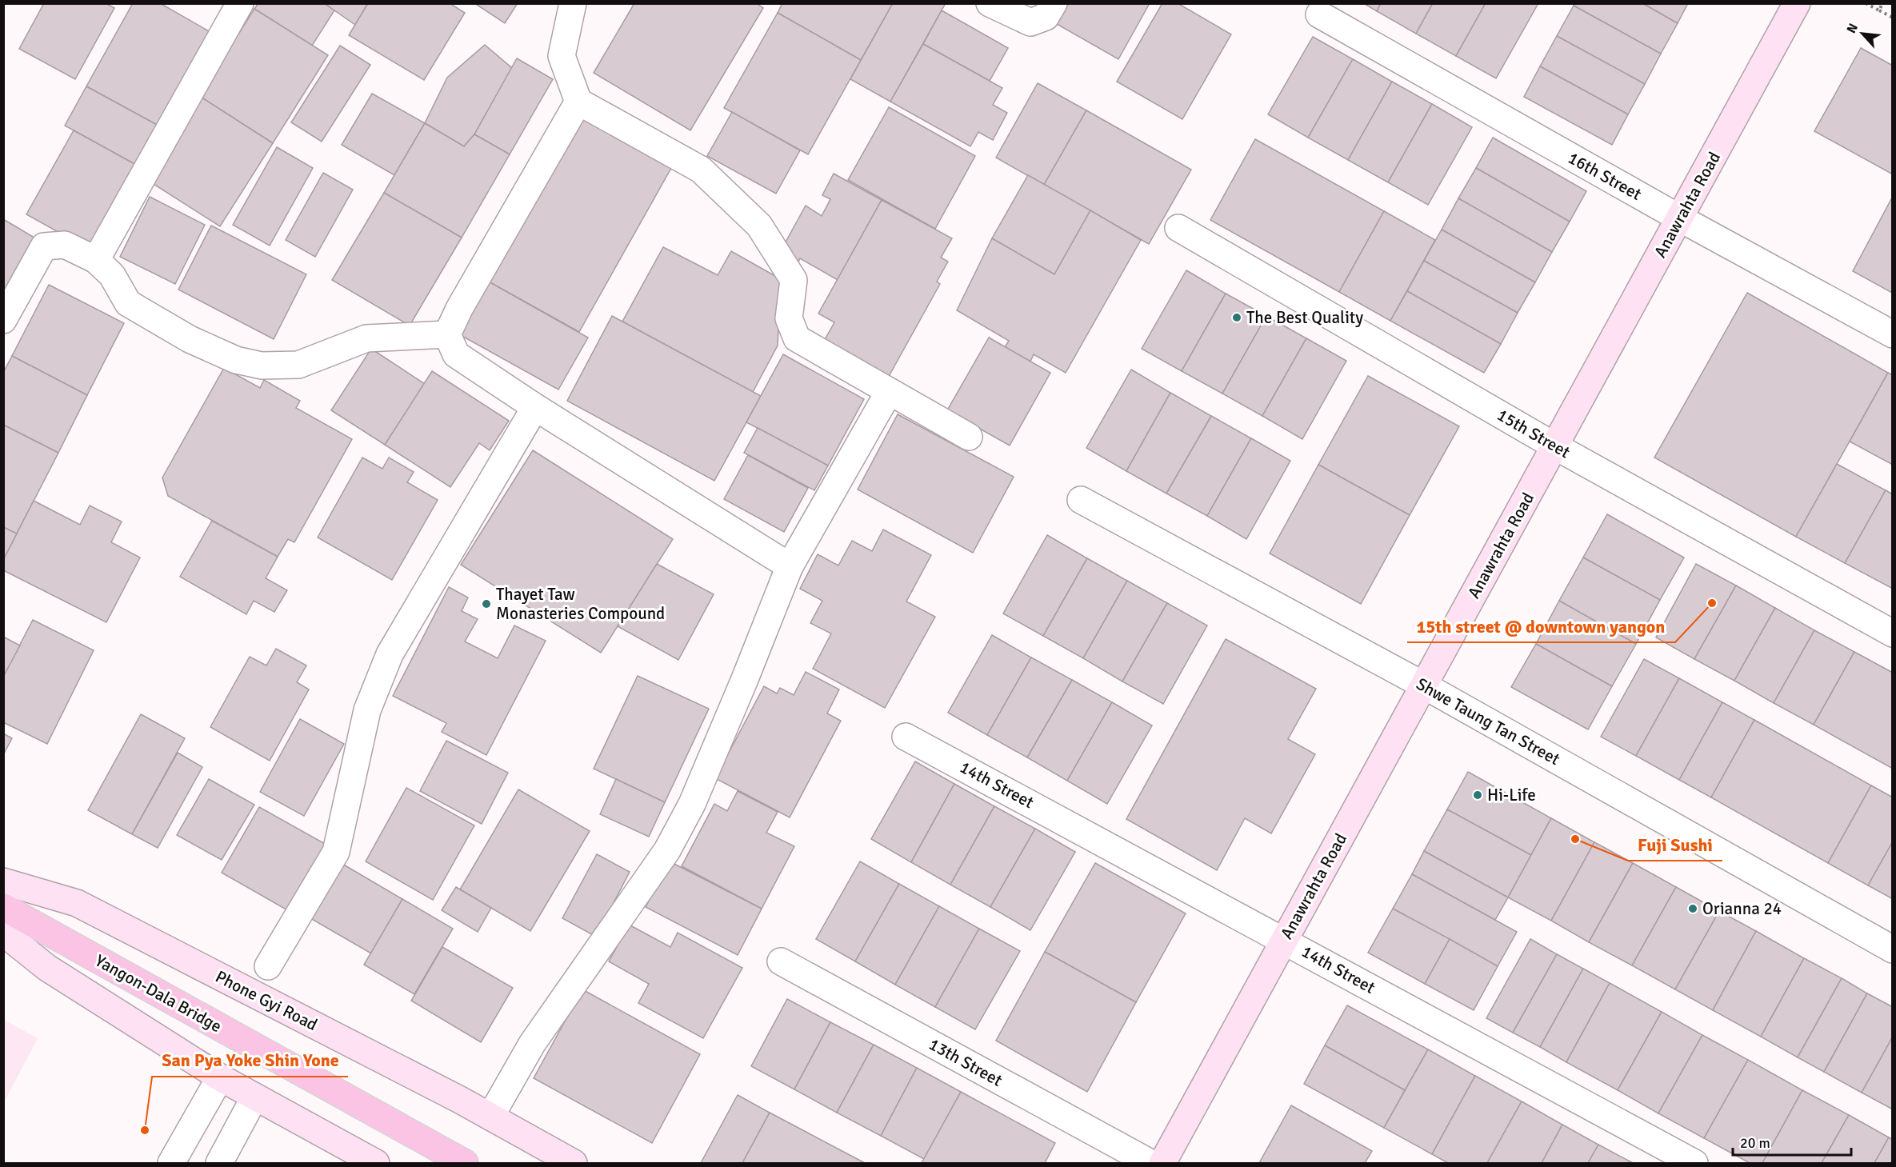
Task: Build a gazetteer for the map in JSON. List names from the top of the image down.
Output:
{
  "streets": {
    "main road": ["Anawrahta Road", "Yangon-Dala Bridge", "Phone Gyi Road"],
    "street": [
      "16th Street",
      "15th Street",
      "Shwe Taung Tan Street",
      "14th Street",
      "13th Street"
    ]
  },
  "crossings": [
    ["16th Street", "Anawrahta Road"],
    ["Anawrahta Road", "15th Street"],
    ["Anawrahta Road", "Shwe Taung Tan Street"],
    ["Anawrahta Road", "14th Street"]
  ],
  "places": [
    "The Best Quality",
    "15th street @ downtown yangon",
    "Thayet Taw Monasteries Compound",
    "Hi-Life",
    "Fuji Sushi",
    "Orianna 24",
    "San Pya Yoke Shin Yone"
  ],
  "scale_bar": "20 m",
  "north": "top left"
}
